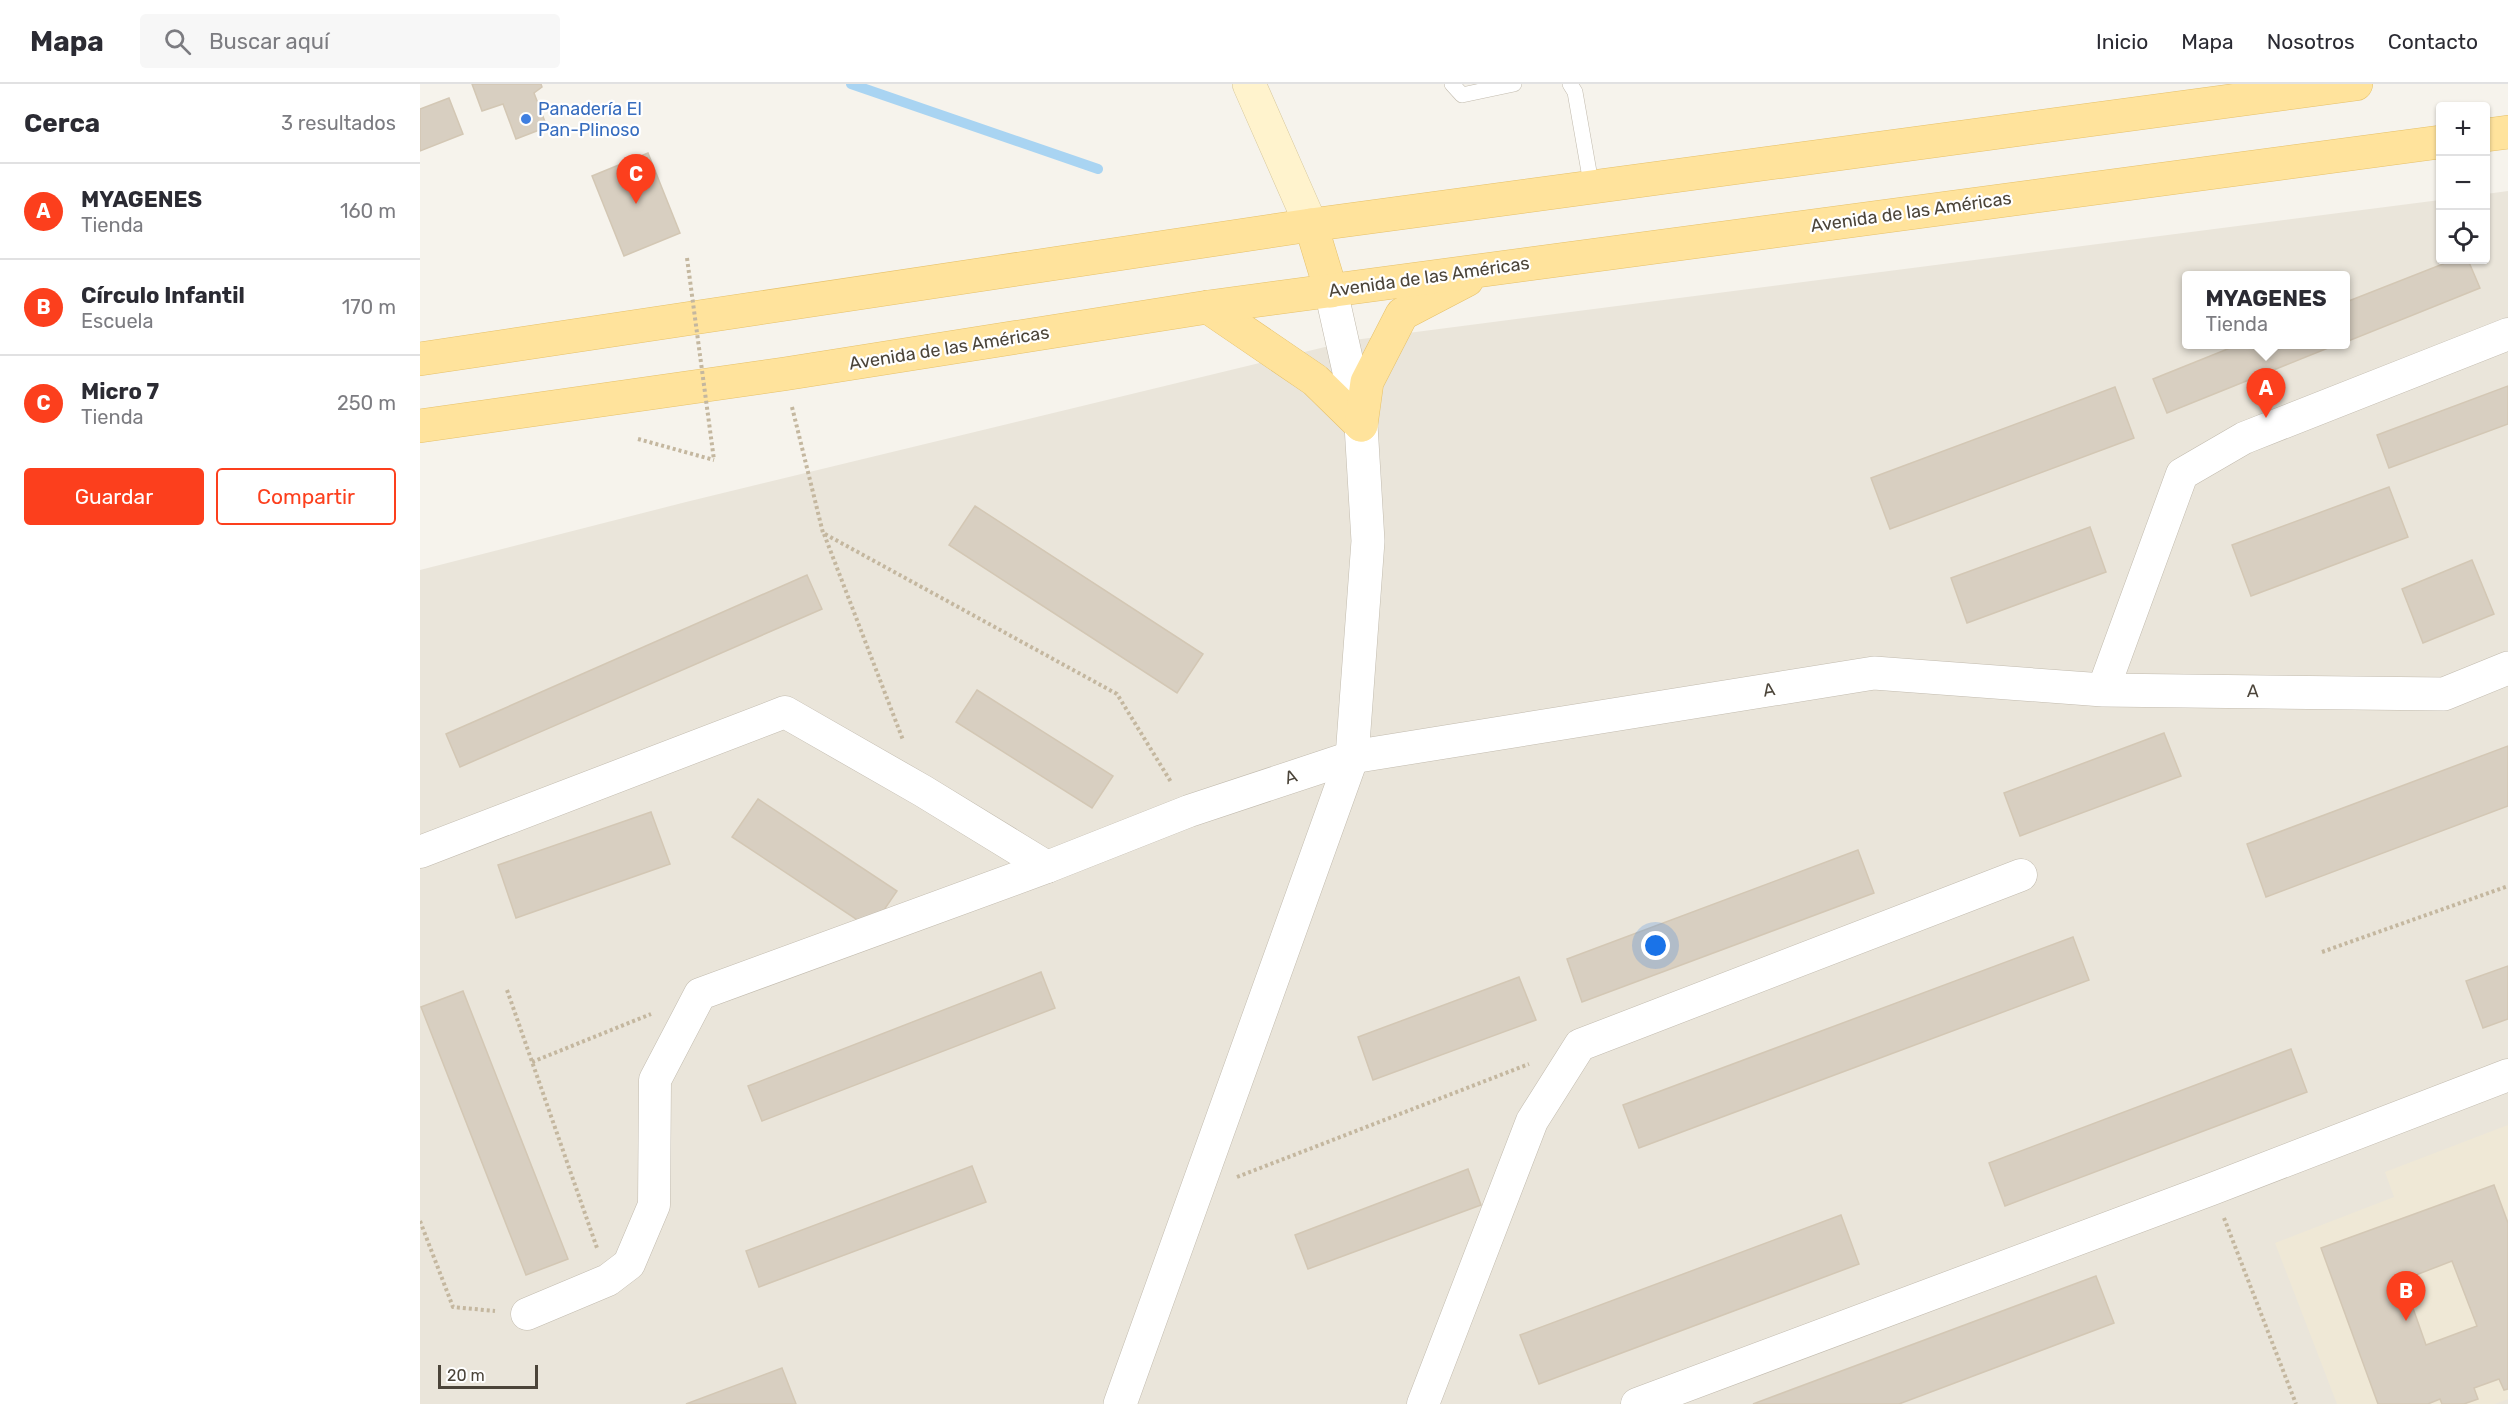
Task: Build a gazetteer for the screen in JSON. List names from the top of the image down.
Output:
{
  "streets": {
    "main road": ["Avenida de las Américas"],
    "street": ["A"]
  },
  "places": ["Panadería El Pan-Plinoso"],
  "scale_bar": "20 m",
  "page": {
    "header": "Mapa",
    "search": "Buscar aquí",
    "nav": [
      "Inicio",
      "Mapa",
      "Nosotros",
      "Contacto"
    ],
    "heading": ["Cerca", "3 resultados"],
    "map_buttons": ["+", "−"],
    "pins": ["C", "A", "B"],
    "list": [
      {
        "mark": "A",
        "name": "MYAGENES",
        "note": "Tienda",
        "value": "160 m"
      },
      {
        "mark": "B",
        "name": "Círculo Infantil",
        "note": "Escuela",
        "value": "170 m"
      },
      {
        "mark": "C",
        "name": "Micro 7",
        "note": "Tienda",
        "value": "250 m"
      }
    ],
    "popup": ["MYAGENES", "Tienda"],
    "buttons": ["Guardar", "Compartir"],
    "scale": "20 m"
  }
}
